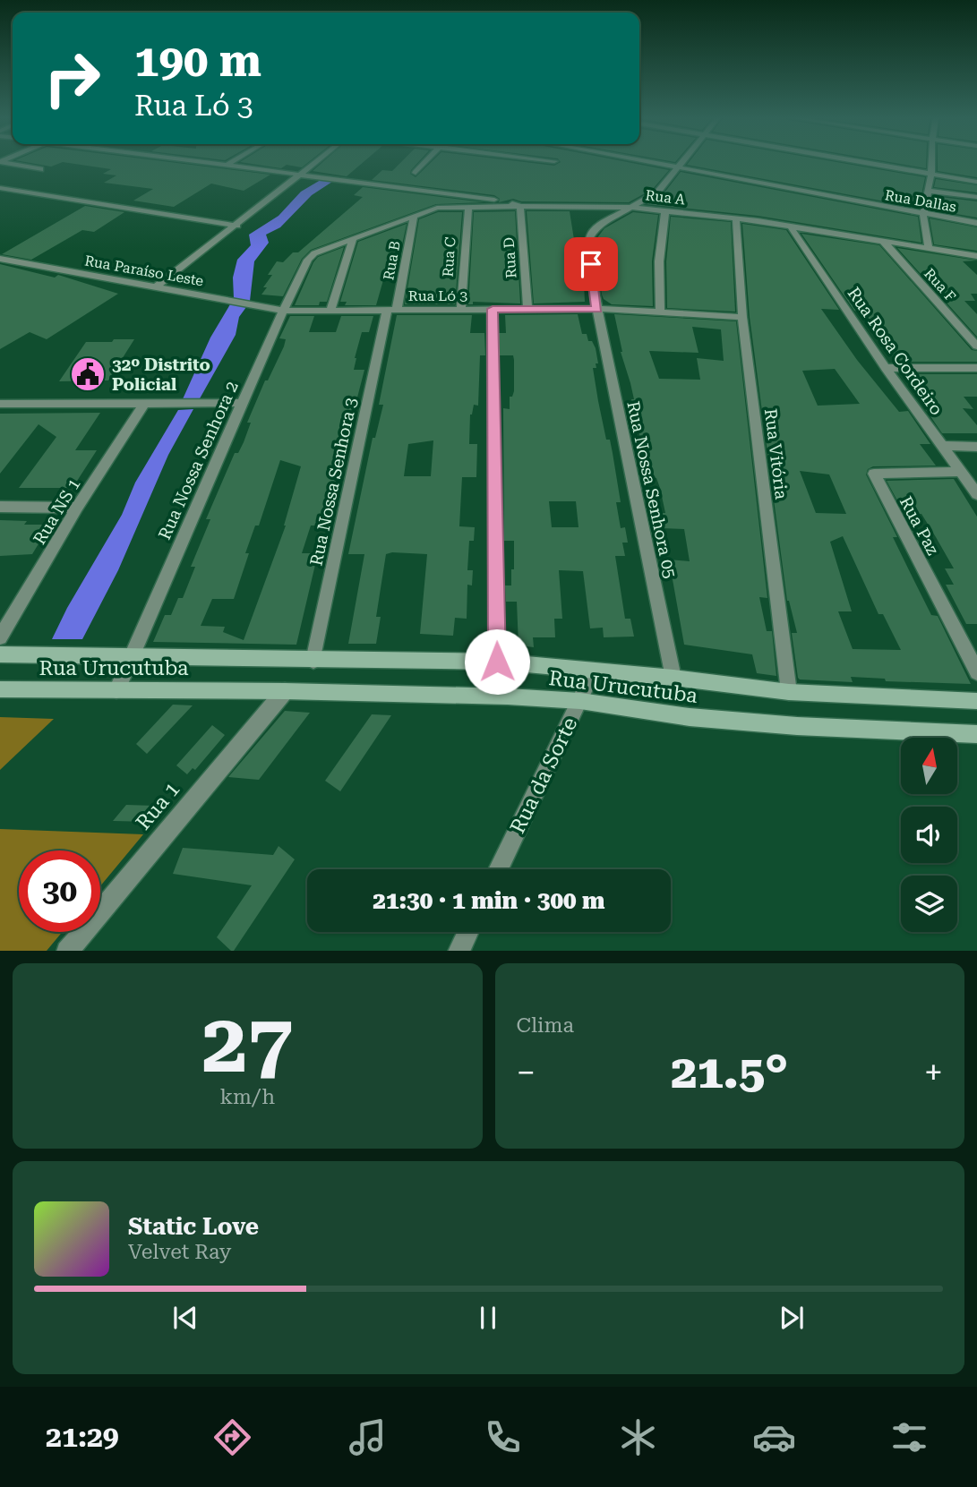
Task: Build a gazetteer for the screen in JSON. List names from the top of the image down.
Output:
{
  "streets": {
    "street": [
      "Rua A",
      "Rua Dallas",
      "Rua C",
      "Rua D",
      "Rua B",
      "Rua Paraíso Leste",
      "Rua F",
      "Rua Ló 3",
      "Rua Rosa Cordeiro",
      "Rua Vitória",
      "Rua Nossa Senhora 2",
      "Rua Nossa Senhora 3",
      "Rua Nossa Senhora 05",
      "Rua NS 1",
      "Rua Paz",
      "Rua Urucutuba",
      "Rua da Sorte",
      "Rua 1"
    ]
  },
  "crossings": [
    ["Rua A", "Rua C"],
    ["Rua A", "Rua D"],
    ["Rua A", "Rua B"],
    ["Rua A", "Rua F"],
    ["Rua A", "Rua Rosa Cordeiro"],
    ["Rua A", "Rua Vitória"],
    ["Rua A", "Rua Nossa Senhora 2"],
    ["Rua A", "Rua Nossa Senhora 05"],
    ["Rua C", "Rua Ló 3"],
    ["Rua D", "Rua Ló 3"],
    ["Rua B", "Rua Ló 3"],
    ["Rua B", "Rua Nossa Senhora 3"],
    ["Rua Paraíso Leste", "Rua Ló 3"],
    ["Rua Paraíso Leste", "Rua Nossa Senhora 2"],
    ["Rua Ló 3", "Rua Vitória"],
    ["Rua Ló 3", "Rua Nossa Senhora 2"],
    ["Rua Ló 3", "Rua Nossa Senhora 3"],
    ["Rua Ló 3", "Rua Nossa Senhora 05"],
    ["Rua Rosa Cordeiro", "Rua Paz"],
    ["Rua Vitória", "Rua Urucutuba"],
    ["Rua Nossa Senhora 2", "Rua Urucutuba"],
    ["Rua Nossa Senhora 3", "Rua Urucutuba"],
    ["Rua Nossa Senhora 05", "Rua Urucutuba"],
    ["Rua Urucutuba", "Rua da Sorte"],
    ["Rua Urucutuba", "Rua 1"]
  ],
  "places": {
    "public building": ["32º Distrito Policial"]
  },
  "north": "top",
  "page": {
    "turn": ["190 m", "Rua Ló 3"],
    "limit": "30",
    "trip": "21:30 · 1 min · 300 m",
    "tile": [
      ["27", "km/h"],
      "Clima"
    ],
    "heat": ["−", "21.5°", "+"],
    "song": ["Static Love", "Velvet Ray"],
    "tabs": "21:29"
  }
}
